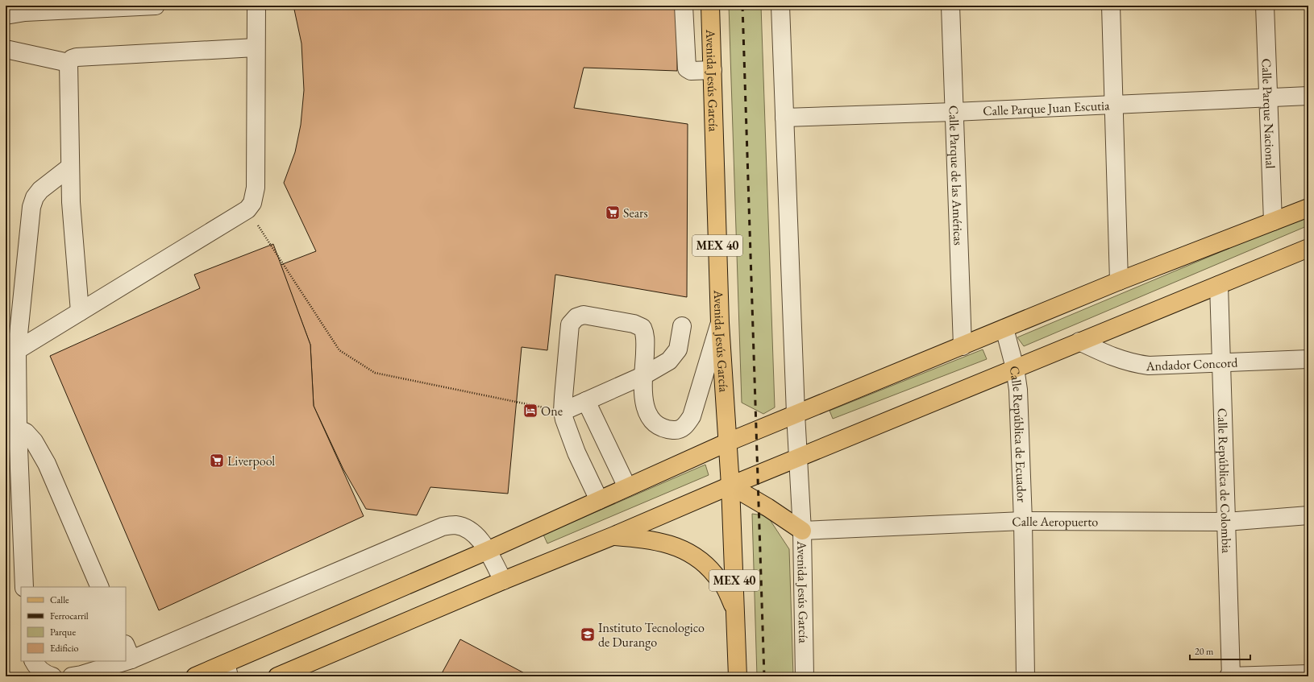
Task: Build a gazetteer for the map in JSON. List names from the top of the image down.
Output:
{
  "streets": {
    "main road": ["Avenida Jesús García", "MEX 40"],
    "street": [
      "Calle Parque Juan Escutia",
      "Calle Parque Nacional",
      "Calle Parque de las Américas",
      "Andador Concord",
      "Calle República de Ecuador",
      "Calle República de Colombia",
      "Calle Aeropuerto"
    ]
  },
  "crossings": [
    ["Avenida Jesús García", "Calle Parque Juan Escutia"],
    ["Avenida Jesús García", "Calle Aeropuerto"],
    ["Calle Parque Juan Escutia", "Calle Parque Nacional"],
    ["Calle Parque Juan Escutia", "Calle Parque de las Américas"],
    ["Andador Concord", "Calle República de Colombia"],
    ["Calle República de Ecuador", "Calle Aeropuerto"],
    ["Calle República de Colombia", "Calle Aeropuerto"]
  ],
  "places": {
    "supermarket": ["Sears", "Liverpool"],
    "hotel": ["One"],
    "school or university": ["Instituto Tecnologico de Durango"]
  },
  "legend": [
    "Calle",
    "Ferrocarril",
    "Parque",
    "Edificio"
  ],
  "scale_bar": "20 m"
}
